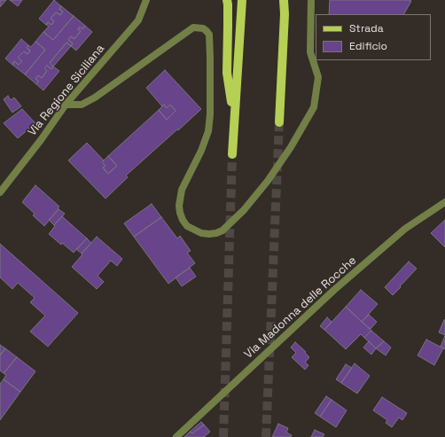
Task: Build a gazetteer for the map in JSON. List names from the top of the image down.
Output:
{
  "streets": {
    "street": ["Via Regione Siciliana", "Via Madonna delle Rocche"]
  },
  "legend": ["Strada", "Edificio"]
}
